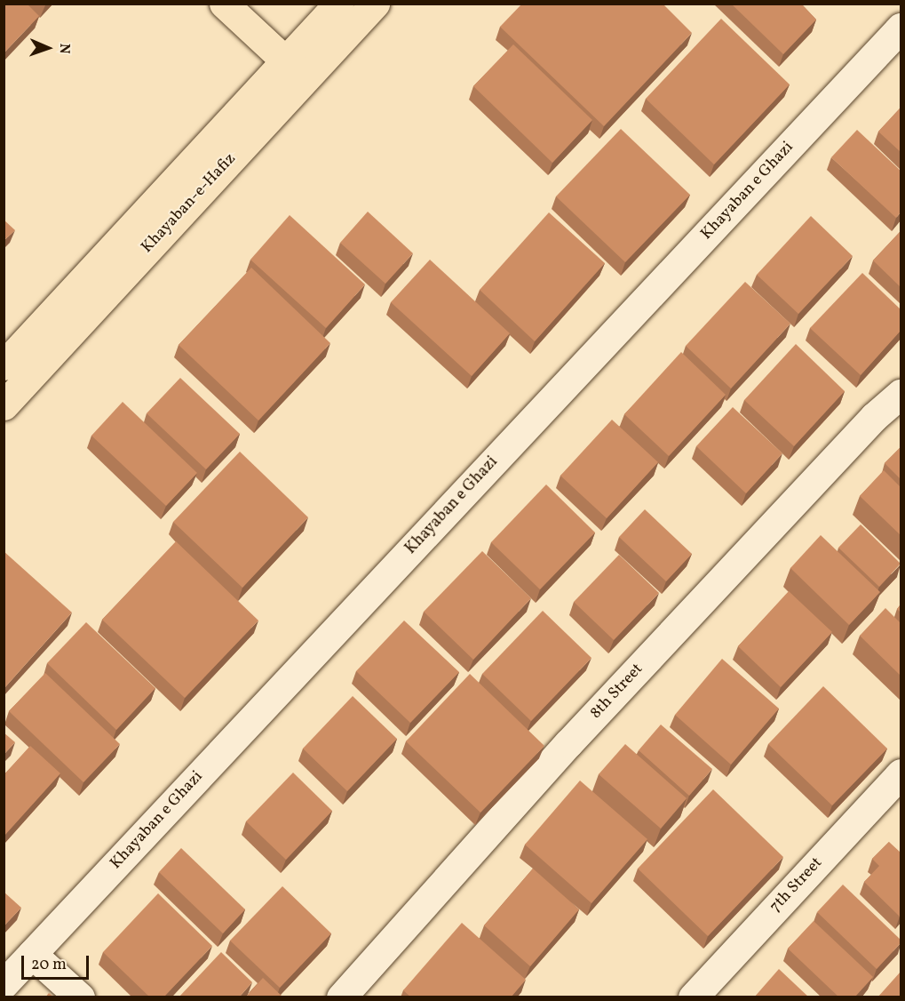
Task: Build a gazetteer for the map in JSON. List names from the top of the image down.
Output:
{
  "streets": {
    "main road": ["Khayaban-e-Hafiz"],
    "street": ["Khayaban e Ghazi", "8th Street", "7th Street"]
  },
  "scale_bar": "20 m",
  "north": "right"
}
